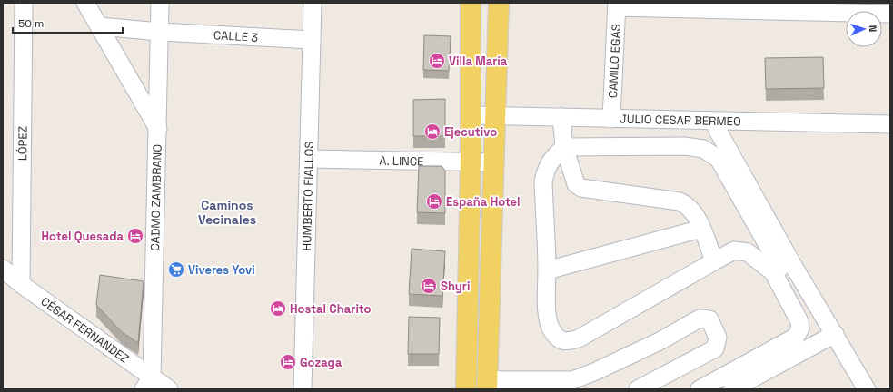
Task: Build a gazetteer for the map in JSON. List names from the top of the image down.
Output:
{
  "streets": {
    "street": [
      "CALLE 3",
      "CAMILO EGAS",
      "JULIO CESAR BERMEO",
      "LÓPEZ",
      "A. LINCE",
      "HUMBERTO FIALLOS",
      "CADMO ZAMBRANO",
      "CÉSAR FERNANDEZ"
    ]
  },
  "crossings": [
    ["CALLE 3", "HUMBERTO FIALLOS"],
    ["CALLE 3", "CADMO ZAMBRANO"],
    ["CAMILO EGAS", "JULIO CESAR BERMEO"],
    ["LÓPEZ", "CÉSAR FERNANDEZ"],
    ["A. LINCE", "HUMBERTO FIALLOS"],
    ["CADMO ZAMBRANO", "CÉSAR FERNANDEZ"]
  ],
  "districts": ["Caminos Vecinales"],
  "places": {
    "hotel": [
      "Villa María",
      "Ejecutivo",
      "España Hotel",
      "Hotel Quesada",
      "Shyri",
      "Hostal Charito",
      "Gozaga"
    ],
    "supermarket": ["Viveres Yovi"]
  },
  "scale_bar": "50 m",
  "north": "right"
}
